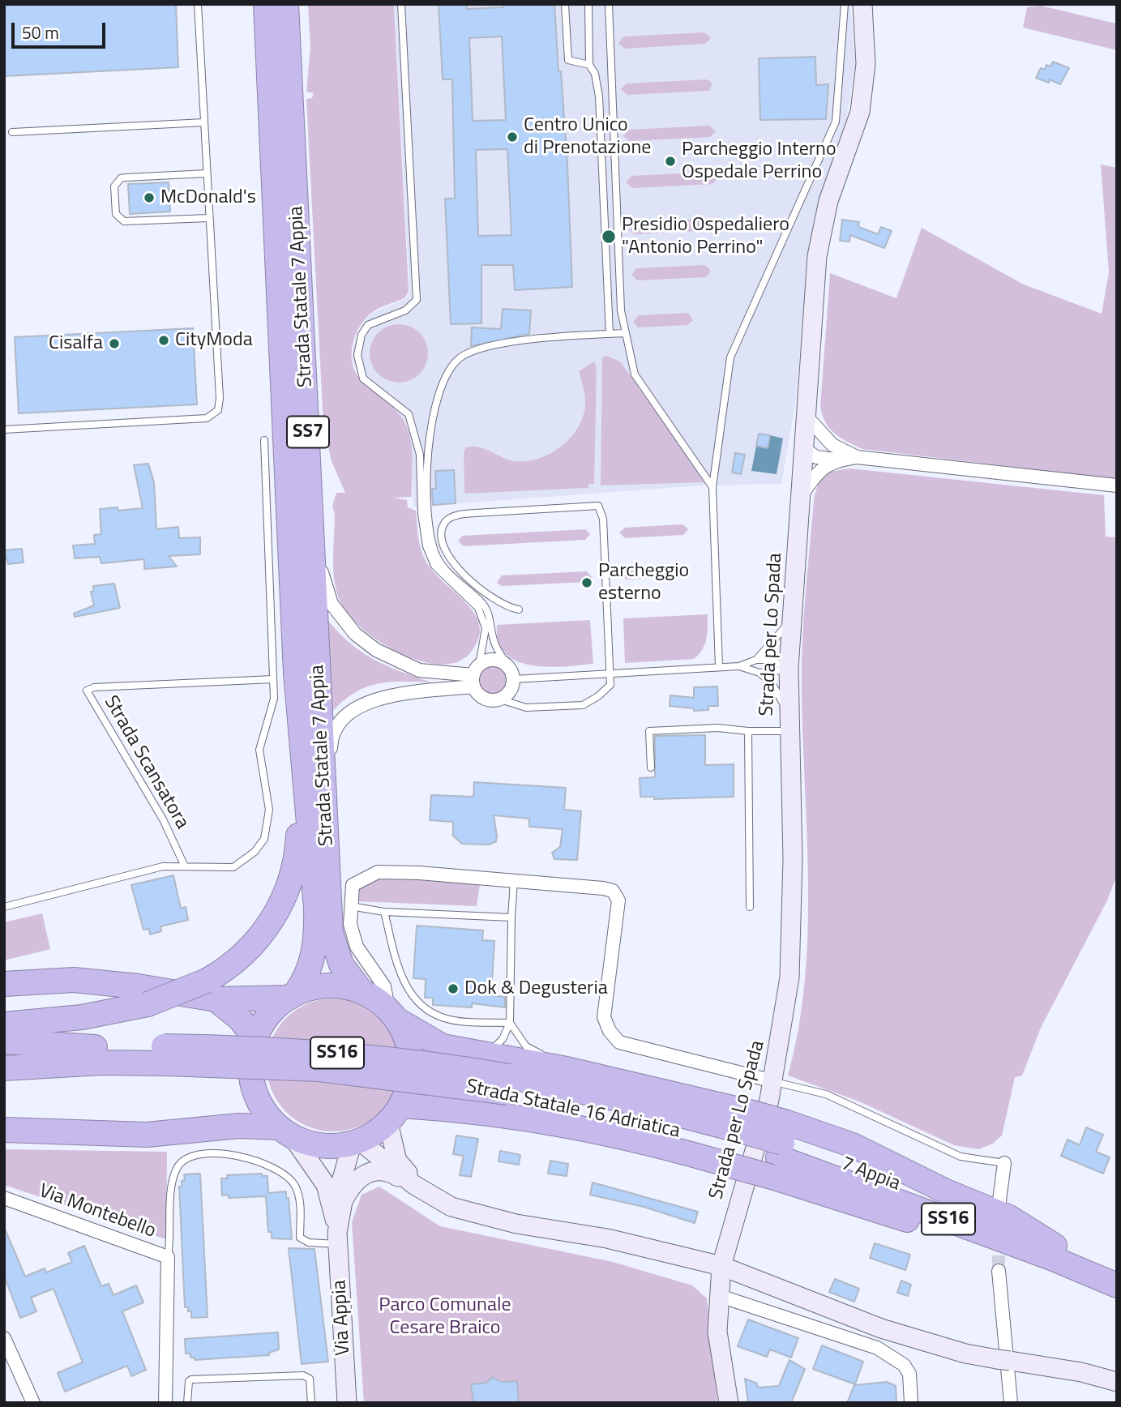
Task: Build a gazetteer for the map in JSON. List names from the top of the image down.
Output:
{
  "streets": {
    "highway": [
      "Strada Statale 7 Appia",
      "SS7",
      "SS16",
      "Strada Statale 16 Adriatica",
      "7 Appia"
    ],
    "street": ["Strada per Lo Spada", "Via Montebello", "Via Appia"],
    "lane": ["Strada Scansatora"]
  },
  "crossings": [
    ["Strada Statale 7 Appia", "SS7"],
    ["Strada Statale 7 Appia", "Via Appia"],
    ["SS7", "Via Appia"],
    ["SS16", "7 Appia"],
    ["Strada Statale 16 Adriatica", "7 Appia"]
  ],
  "parks": ["Parco Comunale Cesare Braico"],
  "places": [
    "Centro Unico di Prenotazione",
    "Parcheggio Interno Ospedale Perrino",
    "McDonald's",
    "Presidio Ospedaliero \"Antonio Perrino\"",
    "CityModa",
    "Cisalfa",
    "Parcheggio esterno",
    "Dok & Degusteria"
  ],
  "scale_bar": "50 m"
}
